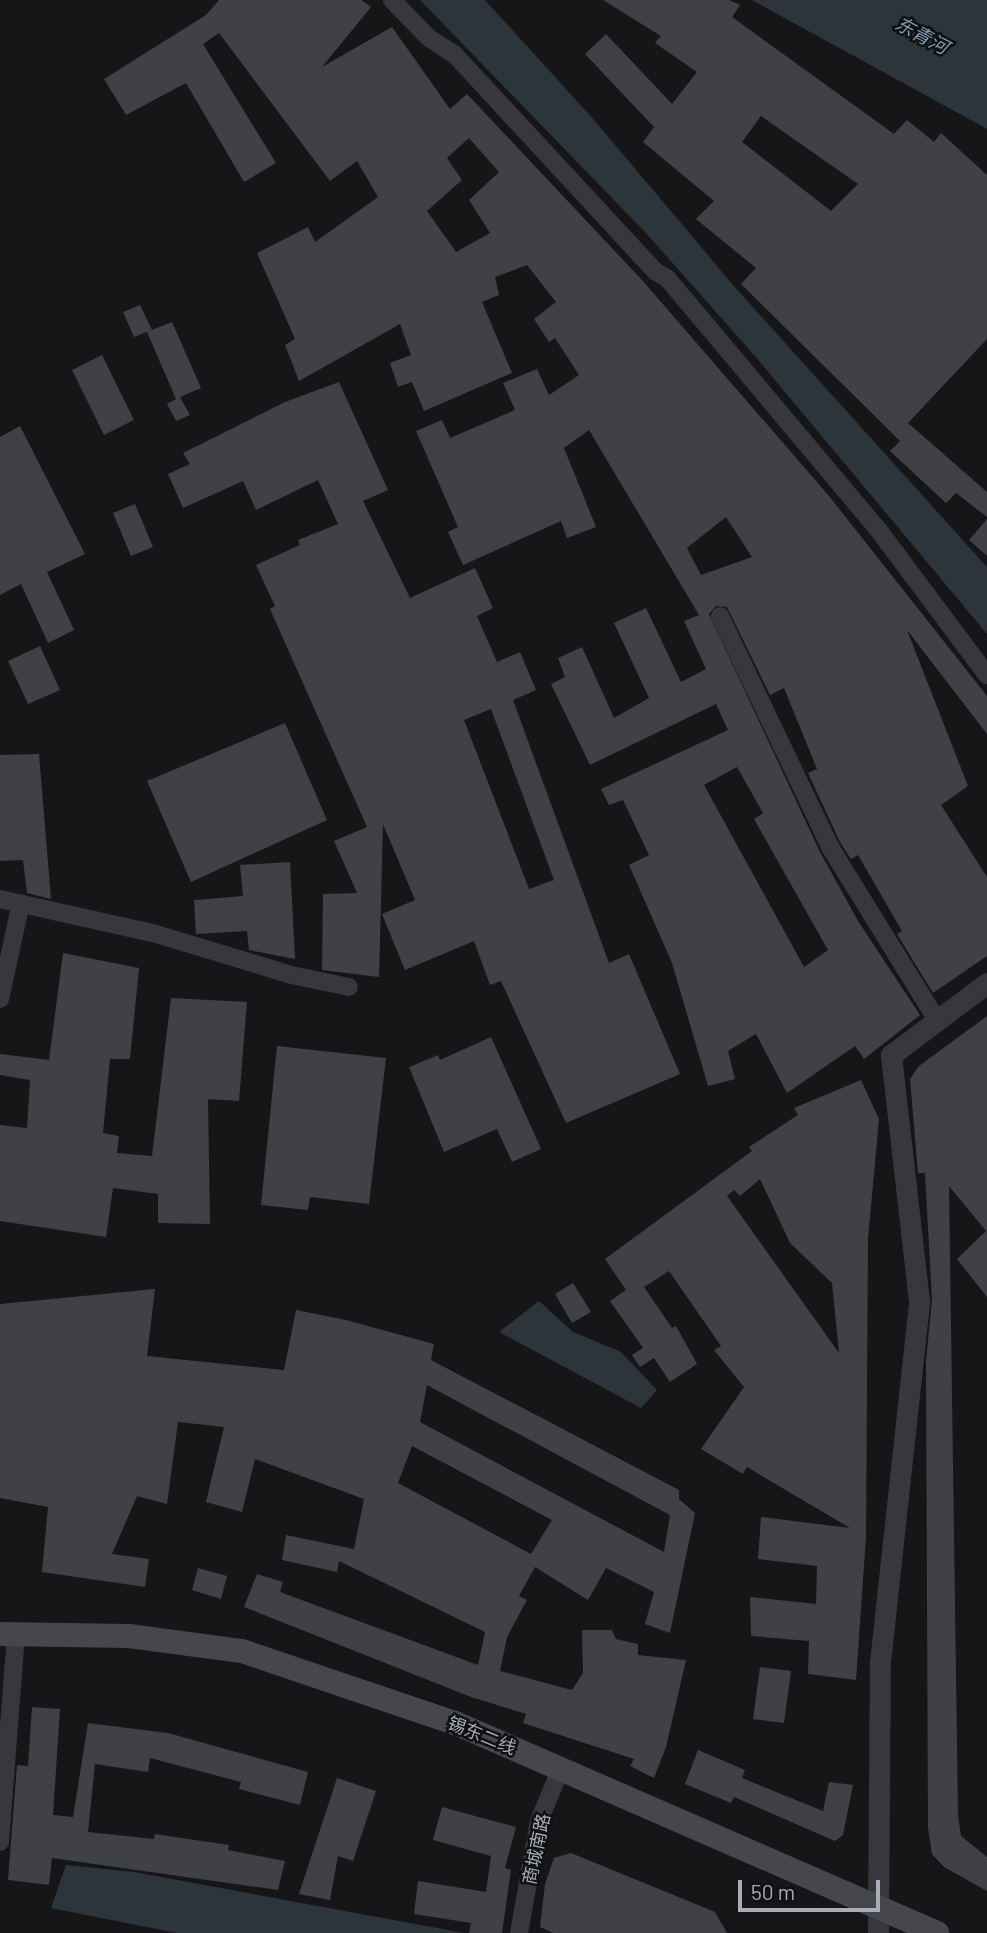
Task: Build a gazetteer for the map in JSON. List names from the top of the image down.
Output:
{
  "streets": {
    "main road": ["锡东二线"],
    "street": ["商城南路"]
  },
  "crossings": [
    ["锡东二线", "商城南路"]
  ],
  "water": ["东青河"],
  "scale_bar": "50 m"
}
